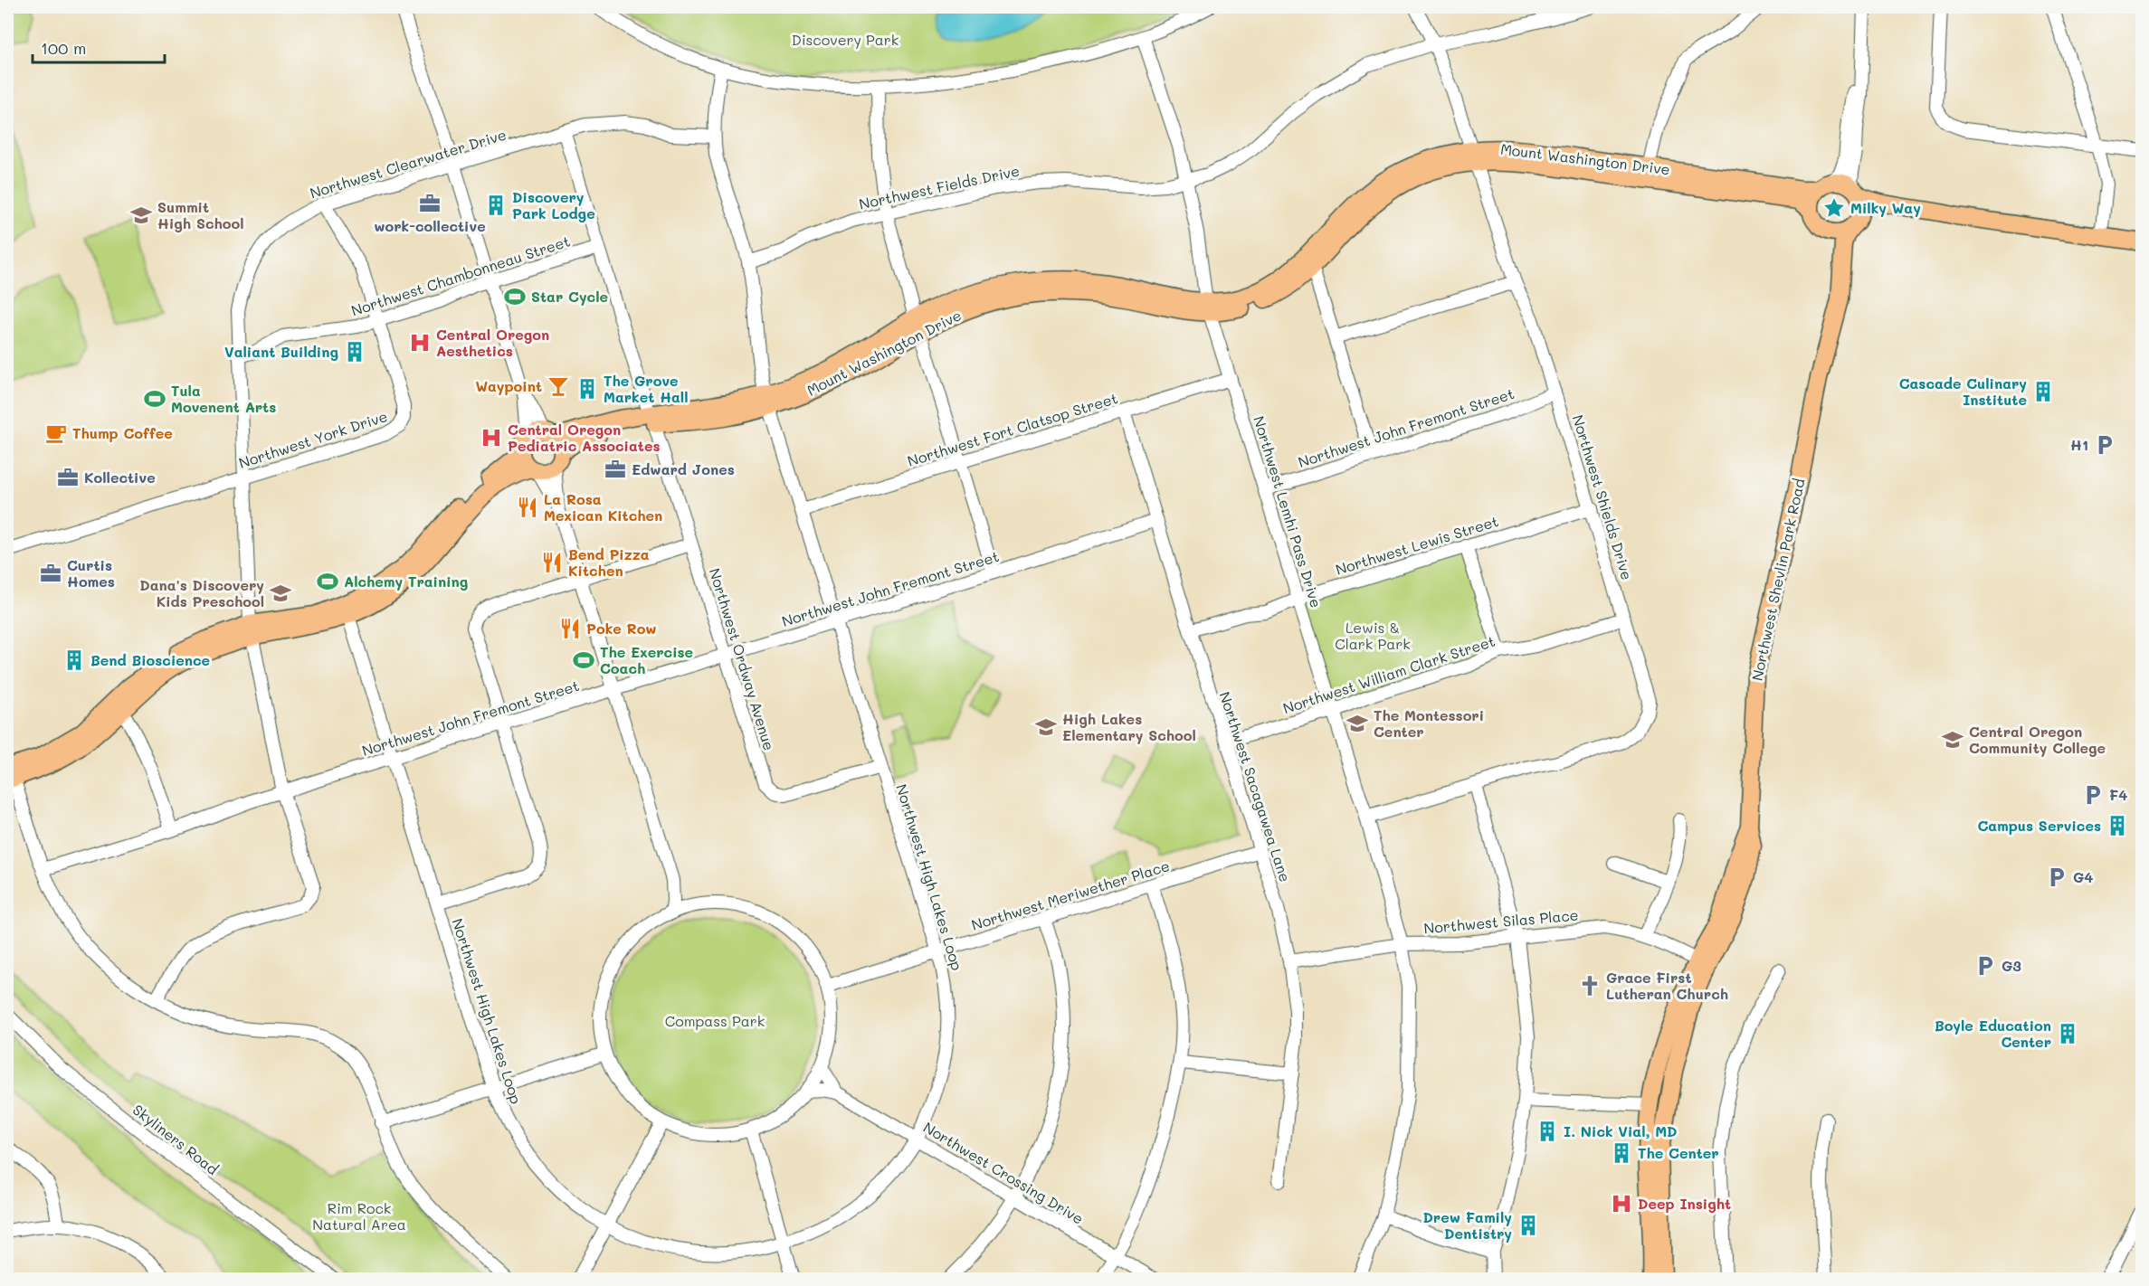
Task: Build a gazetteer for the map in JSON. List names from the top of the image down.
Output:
{
  "streets": {
    "main road": ["Mount Washington Drive", "Northwest Shevlin Park Road"],
    "street": [
      "Northwest Clearwater Drive",
      "Northwest Fields Drive",
      "Northwest Chambonneau Street",
      "Northwest John Fremont Street",
      "Northwest Fort Clatsop Street",
      "Northwest York Drive",
      "Northwest Shields Drive",
      "Northwest Lemhi Pass Drive",
      "Northwest Lewis Street",
      "Northwest Ordway Avenue",
      "Northwest William Clark Street",
      "Northwest Sacagawea Lane",
      "Northwest High Lakes Loop",
      "Northwest Meriwether Place",
      "Northwest Silas Place",
      "Skyliners Road",
      "Northwest Crossing Drive"
    ]
  },
  "crossings": [
    ["Mount Washington Drive", "Northwest Shields Drive"],
    ["Mount Washington Drive", "Northwest Lemhi Pass Drive"],
    ["Mount Washington Drive", "Northwest Shevlin Park Road"],
    ["Mount Washington Drive", "Northwest Ordway Avenue"],
    ["Mount Washington Drive", "Northwest High Lakes Loop"],
    ["Northwest Clearwater Drive", "Northwest Chambonneau Street"],
    ["Northwest Clearwater Drive", "Northwest John Fremont Street"],
    ["Northwest Clearwater Drive", "Northwest York Drive"],
    ["Northwest Clearwater Drive", "Northwest Ordway Avenue"],
    ["Northwest Clearwater Drive", "Northwest High Lakes Loop"],
    ["Northwest Fields Drive", "Northwest Shields Drive"],
    ["Northwest Fields Drive", "Northwest Lemhi Pass Drive"],
    ["Northwest Fields Drive", "Northwest High Lakes Loop"],
    ["Northwest Chambonneau Street", "Northwest York Drive"],
    ["Northwest Chambonneau Street", "Northwest Ordway Avenue"],
    ["Northwest John Fremont Street", "Northwest Shields Drive"],
    ["Northwest John Fremont Street", "Northwest Lemhi Pass Drive"],
    ["Northwest John Fremont Street", "Northwest Ordway Avenue"],
    ["Northwest John Fremont Street", "Northwest Sacagawea Lane"],
    ["Northwest John Fremont Street", "Northwest High Lakes Loop"],
    ["Northwest Fort Clatsop Street", "Northwest Lemhi Pass Drive"],
    ["Northwest Fort Clatsop Street", "Northwest Sacagawea Lane"],
    ["Northwest Fort Clatsop Street", "Northwest High Lakes Loop"],
    ["Northwest Shields Drive", "Northwest Lemhi Pass Drive"],
    ["Northwest Shields Drive", "Northwest Lewis Street"],
    ["Northwest Shields Drive", "Northwest William Clark Street"],
    ["Northwest Lemhi Pass Drive", "Northwest Lewis Street"],
    ["Northwest Lemhi Pass Drive", "Northwest William Clark Street"],
    ["Northwest Lemhi Pass Drive", "Northwest Silas Place"],
    ["Northwest Lewis Street", "Northwest Sacagawea Lane"],
    ["Northwest Shevlin Park Road", "Northwest Silas Place"],
    ["Northwest Ordway Avenue", "Northwest High Lakes Loop"],
    ["Northwest William Clark Street", "Northwest Sacagawea Lane"],
    ["Northwest Sacagawea Lane", "Northwest Meriwether Place"],
    ["Northwest Sacagawea Lane", "Northwest Silas Place"],
    ["Northwest High Lakes Loop", "Northwest Meriwether Place"],
    ["Northwest High Lakes Loop", "Northwest Crossing Drive"]
  ],
  "parks": [
    "Discovery Park",
    "Lewis & Clark Park",
    "Compass Park",
    "Rim Rock Natural Area"
  ],
  "places": {
    "office": [
      "work-collective",
      "Edward Jones",
      "Kollective",
      "Curtis Homes"
    ],
    "building": [
      "Discovery Park Lodge",
      "Valiant Building",
      "The Grove Market Hall",
      "Cascade Culinary Institute",
      "Bend Bioscience",
      "Campus Services",
      "Boyle Education Center",
      "I. Nick Vial, MD",
      "The Center",
      "Drew Family Dentistry"
    ],
    "place": ["Milky Way"],
    "school or university": [
      "Summit High School",
      "Dana's Discovery Kids Preschool",
      "The Montessori Center",
      "High Lakes Elementary School",
      "Central Oregon Community College"
    ],
    "sports": [
      "Star Cycle",
      "Tula Movenent Arts",
      "Alchemy Training",
      "The Exercise Coach"
    ],
    "hospital": ["Central Oregon Aesthetics", "Central Oregon Pediatric Associates", "Deep Insight"],
    "bar": ["Waypoint"],
    "cafe": ["Thump Coffee"],
    "parking": [
      "H1",
      "F4",
      "G4",
      "G3"
    ],
    "restaurant": ["La Rosa Mexican Kitchen", "Bend Pizza Kitchen", "Poke Row"],
    "church": ["Grace First Lutheran Church"]
  },
  "scale_bar": "100 m"
}
